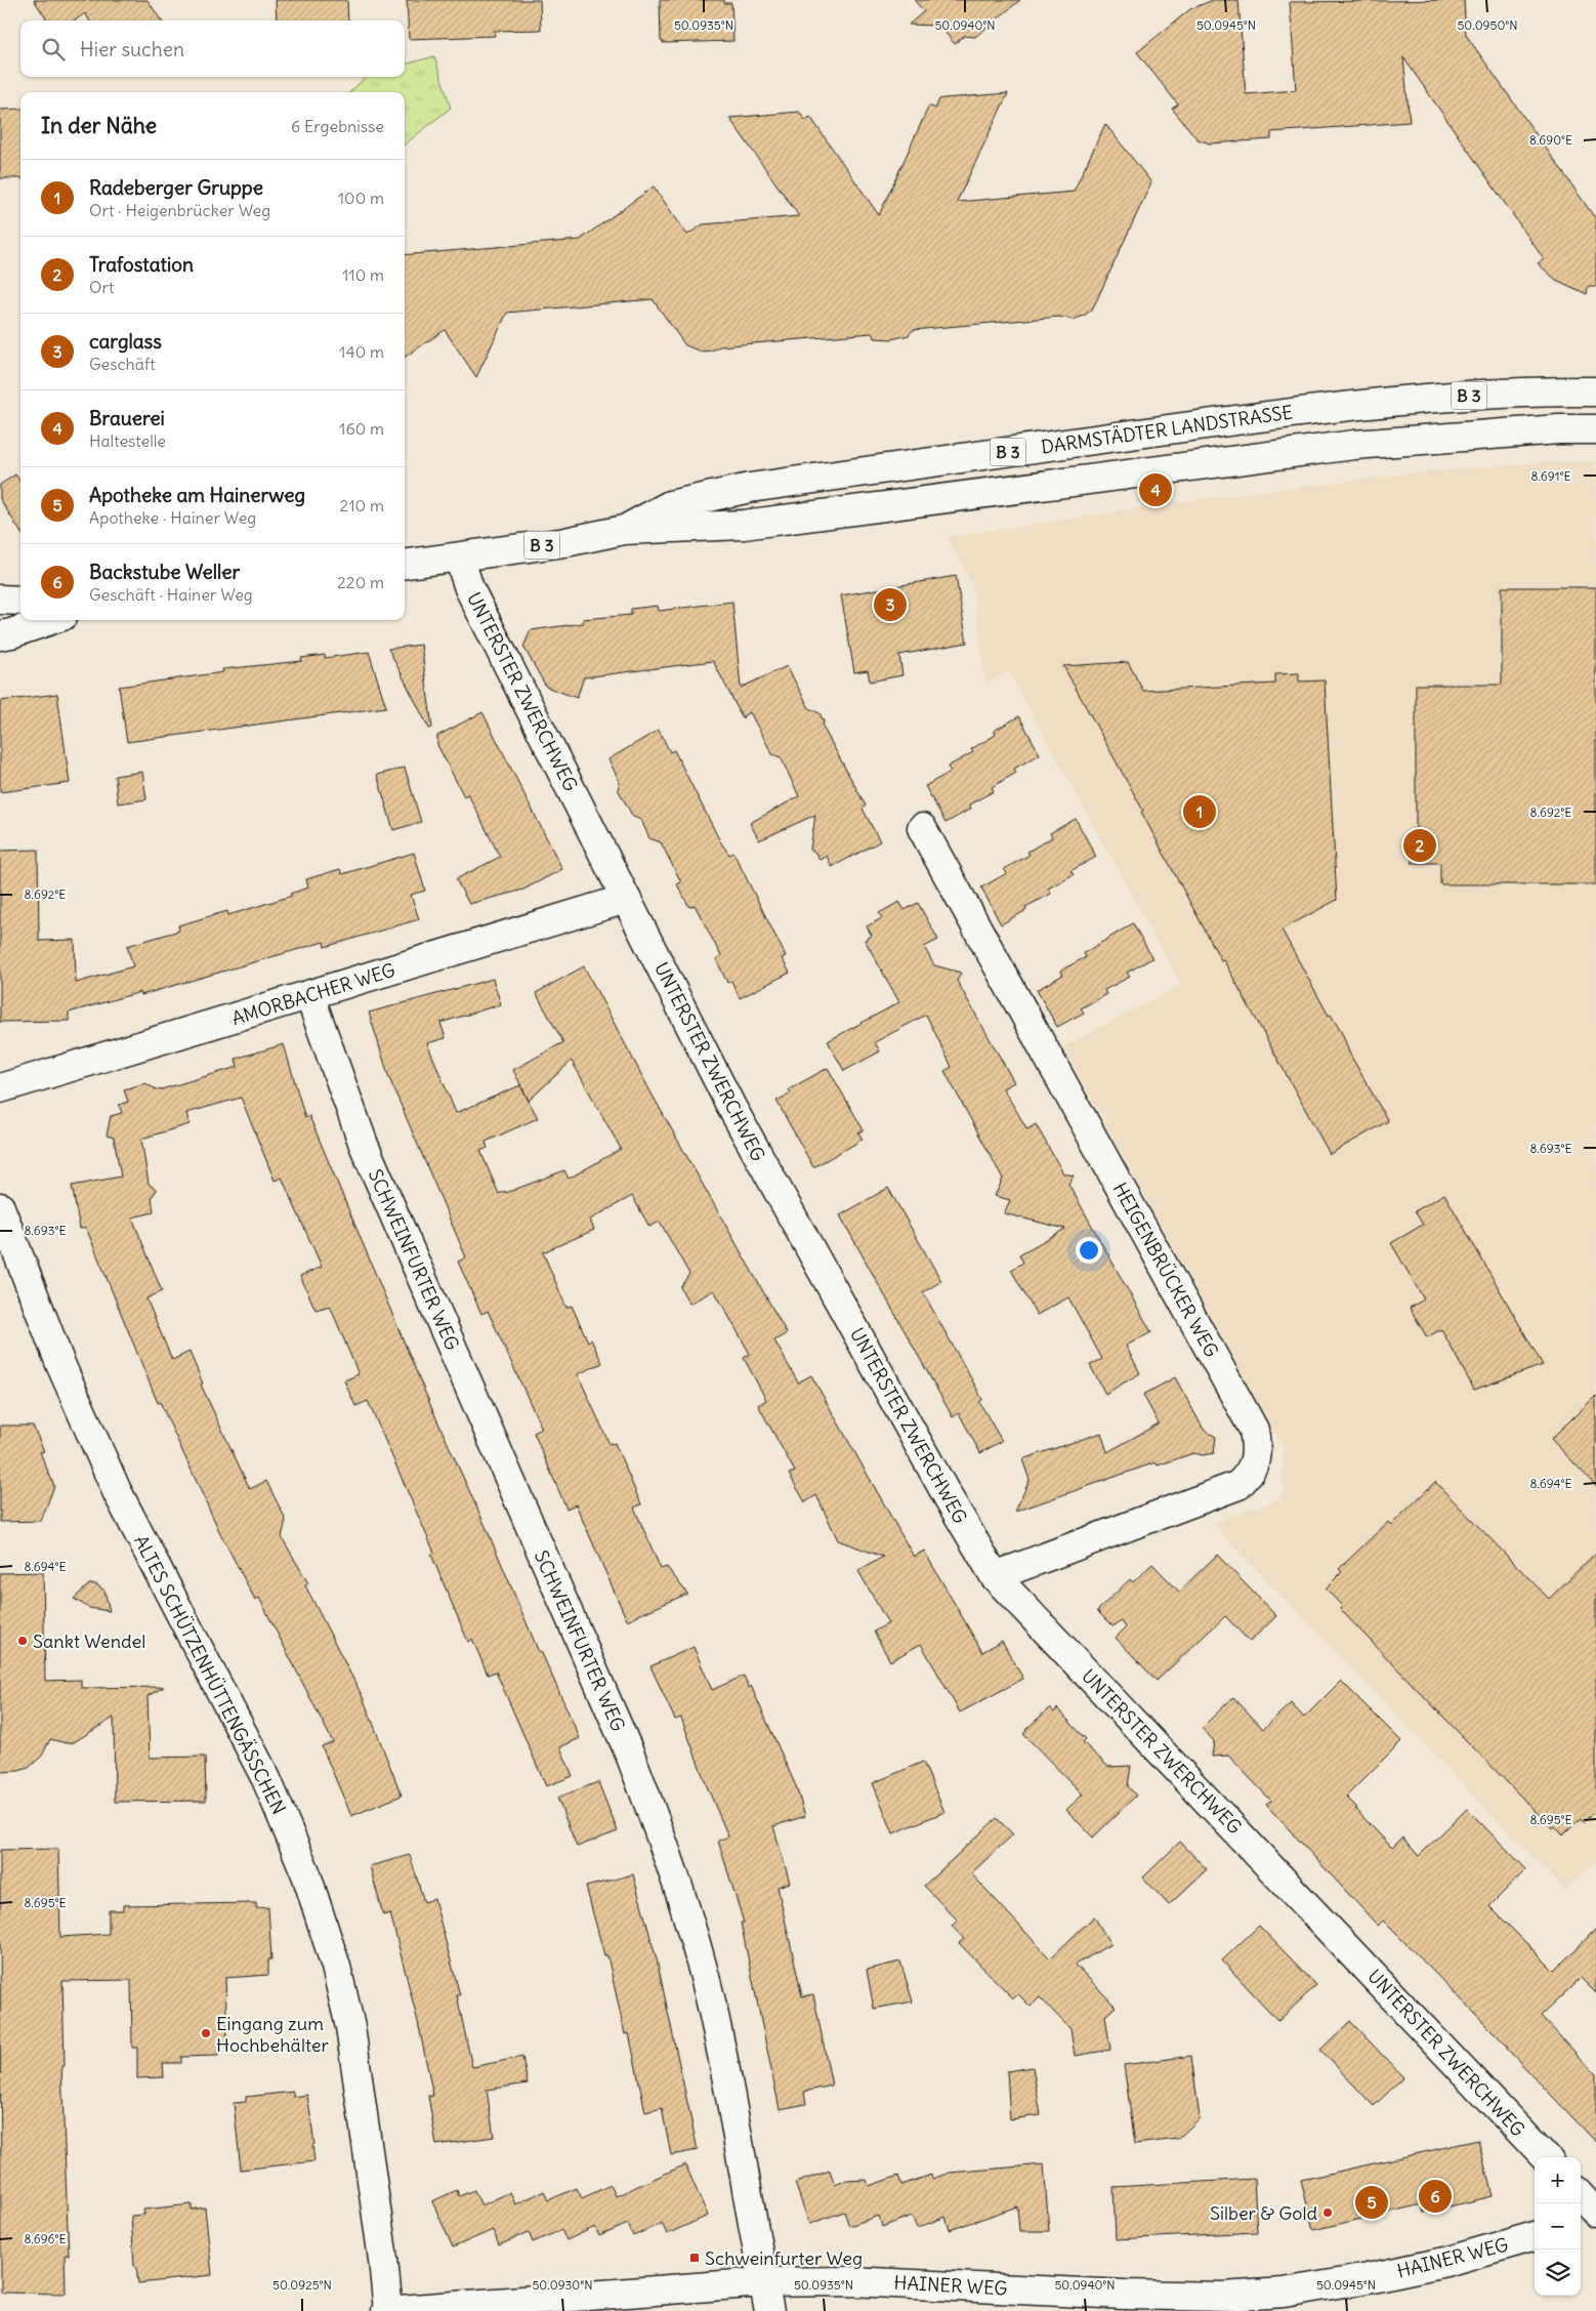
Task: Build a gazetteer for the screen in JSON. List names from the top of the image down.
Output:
{
  "streets": {
    "street": [
      "B 3",
      "DARMSTÄDTER LANDSTRASSE",
      "UNTERSTER ZWERCHWEG",
      "AMORBACHER WEG",
      "SCHWEINFURTER WEG",
      "HEIGENBRÜCKER WEG",
      "ALTES SCHÜTZENHÜTTENGÄSSCHEN",
      "HAINER WEG"
    ]
  },
  "crossings": [
    ["DARMSTÄDTER LANDSTRASSE", "UNTERSTER ZWERCHWEG"],
    ["UNTERSTER ZWERCHWEG", "AMORBACHER WEG"],
    ["UNTERSTER ZWERCHWEG", "HEIGENBRÜCKER WEG"],
    ["AMORBACHER WEG", "SCHWEINFURTER WEG"],
    ["SCHWEINFURTER WEG", "HAINER WEG"],
    ["ALTES SCHÜTZENHÜTTENGÄSSCHEN", "HAINER WEG"]
  ],
  "places": {
    "other": ["Sankt Wendel", "Eingang zum Hochbehälter", "Silber & Gold"],
    "transit": ["Schweinfurter Weg"]
  },
  "page": {
    "search": "Hier suchen",
    "heading": ["In der Nähe", "6 Ergebnisse"],
    "list": [
      {
        "mark": "1",
        "name": "Radeberger Gruppe",
        "note": "Ort · Heigenbrücker Weg",
        "value": "100 m"
      },
      {
        "mark": "2",
        "name": "Trafostation",
        "note": "Ort",
        "value": "110 m"
      },
      {
        "mark": "3",
        "name": "carglass",
        "note": "Geschäft",
        "value": "140 m"
      },
      {
        "mark": "4",
        "name": "Brauerei",
        "note": "Haltestelle",
        "value": "160 m"
      },
      {
        "mark": "5",
        "name": "Apotheke am Hainerweg",
        "note": "Apotheke · Hainer Weg",
        "value": "210 m"
      },
      {
        "mark": "6",
        "name": "Backstube Weller",
        "note": "Geschäft · Hainer Weg",
        "value": "220 m"
      }
    ],
    "pins": [
      "4",
      "3",
      "1",
      "2",
      "6",
      "5"
    ],
    "map_buttons": ["+", "−"]
  },
  "coordinates": [
    "50.0935°N",
    "50.0940°N",
    "50.0945°N",
    "50.0950°N",
    "8.690°E",
    "8.691°E",
    "8.692°E",
    "8.693°E",
    "8.694°E",
    "8.695°E",
    "8.696°E",
    "50.0925°N",
    "50.0930°N"
  ]
}
